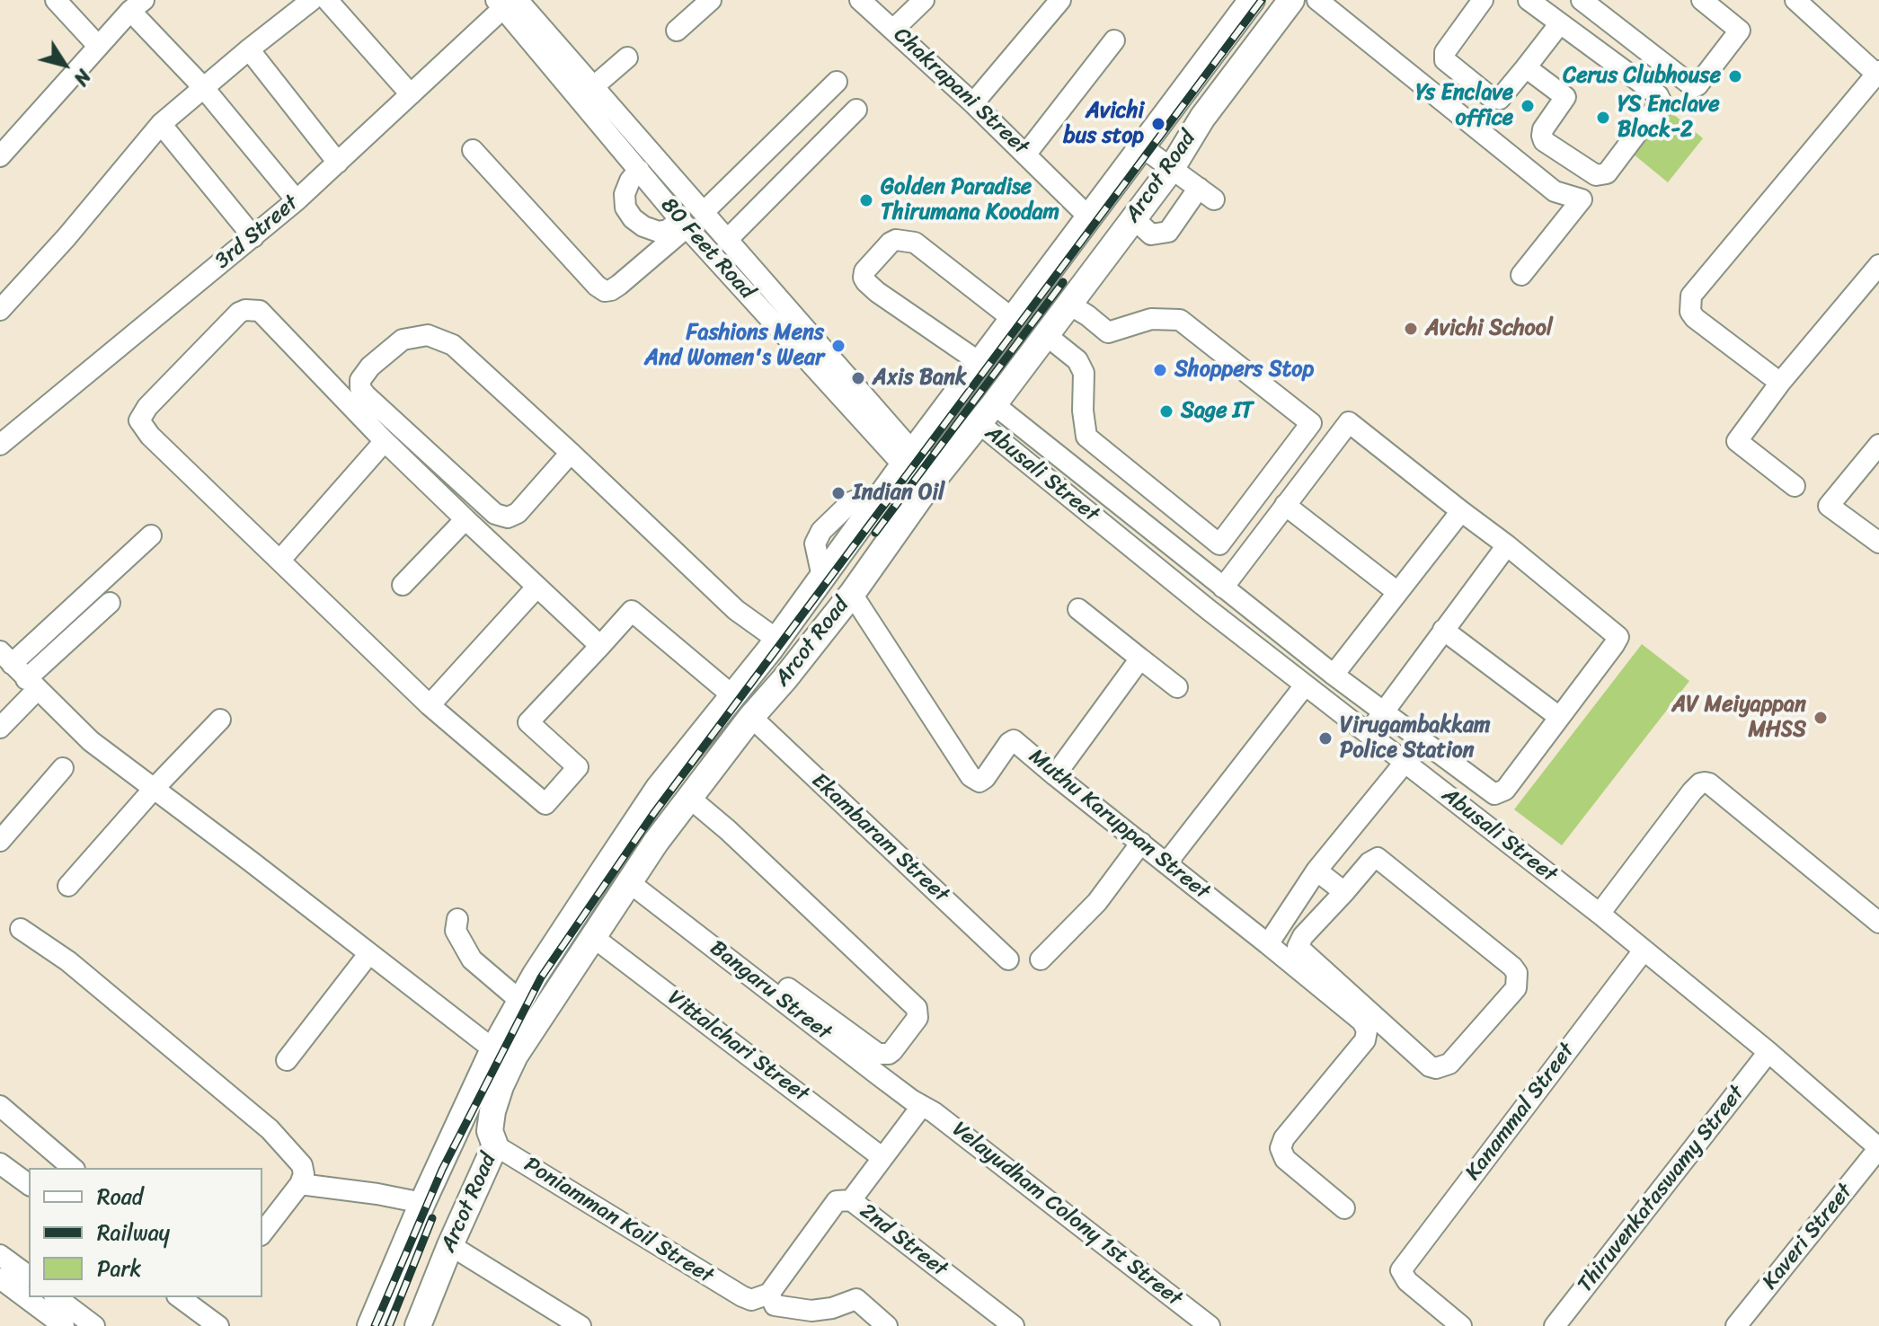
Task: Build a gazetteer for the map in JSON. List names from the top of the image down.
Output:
{
  "streets": {
    "main road": ["Arcot Road"],
    "street": [
      "Chakrapani Street",
      "3rd Street",
      "80 Feet Road",
      "Abusali Street",
      "Muthu Karuppan Street",
      "Ekambaram Street",
      "Bangaru Street",
      "Vittalchari Street",
      "Kanammal Street",
      "Thiruvenkataswamy Street",
      "Velayudham Colony 1st Street",
      "Poniamman Koil Street",
      "Kaveri Street",
      "2nd Street"
    ]
  },
  "crossings": [
    ["Chakrapani Street", "Arcot Road"],
    ["Arcot Road", "80 Feet Road"],
    ["Arcot Road", "Abusali Street"],
    ["Arcot Road", "Muthu Karuppan Street"],
    ["Arcot Road", "Ekambaram Street"],
    ["Arcot Road", "Bangaru Street"],
    ["Arcot Road", "Vittalchari Street"],
    ["Arcot Road", "Poniamman Koil Street"],
    ["3rd Street", "80 Feet Road"],
    ["Abusali Street", "Kanammal Street"],
    ["Abusali Street", "Thiruvenkataswamy Street"],
    ["Abusali Street", "Kaveri Street"],
    ["Bangaru Street", "Velayudham Colony 1st Street"],
    ["Bangaru Street", "2nd Street"],
    ["Vittalchari Street", "2nd Street"],
    ["Velayudham Colony 1st Street", "2nd Street"]
  ],
  "places": [
    "Cerus Clubhouse",
    "Ys Enclave office",
    "YS Enclave Block-2",
    "Avichi bus stop",
    "Golden Paradise Thirumana Koodam",
    "Avichi School",
    "Fashions Mens And Women's Wear",
    "Shoppers Stop",
    "Axis Bank",
    "Sage IT",
    "Indian Oil",
    "AV Meiyappan MHSS",
    "Virugambakkam Police Station"
  ],
  "legend": ["Road", "Railway", "Park"],
  "north": "bottom right"
}
